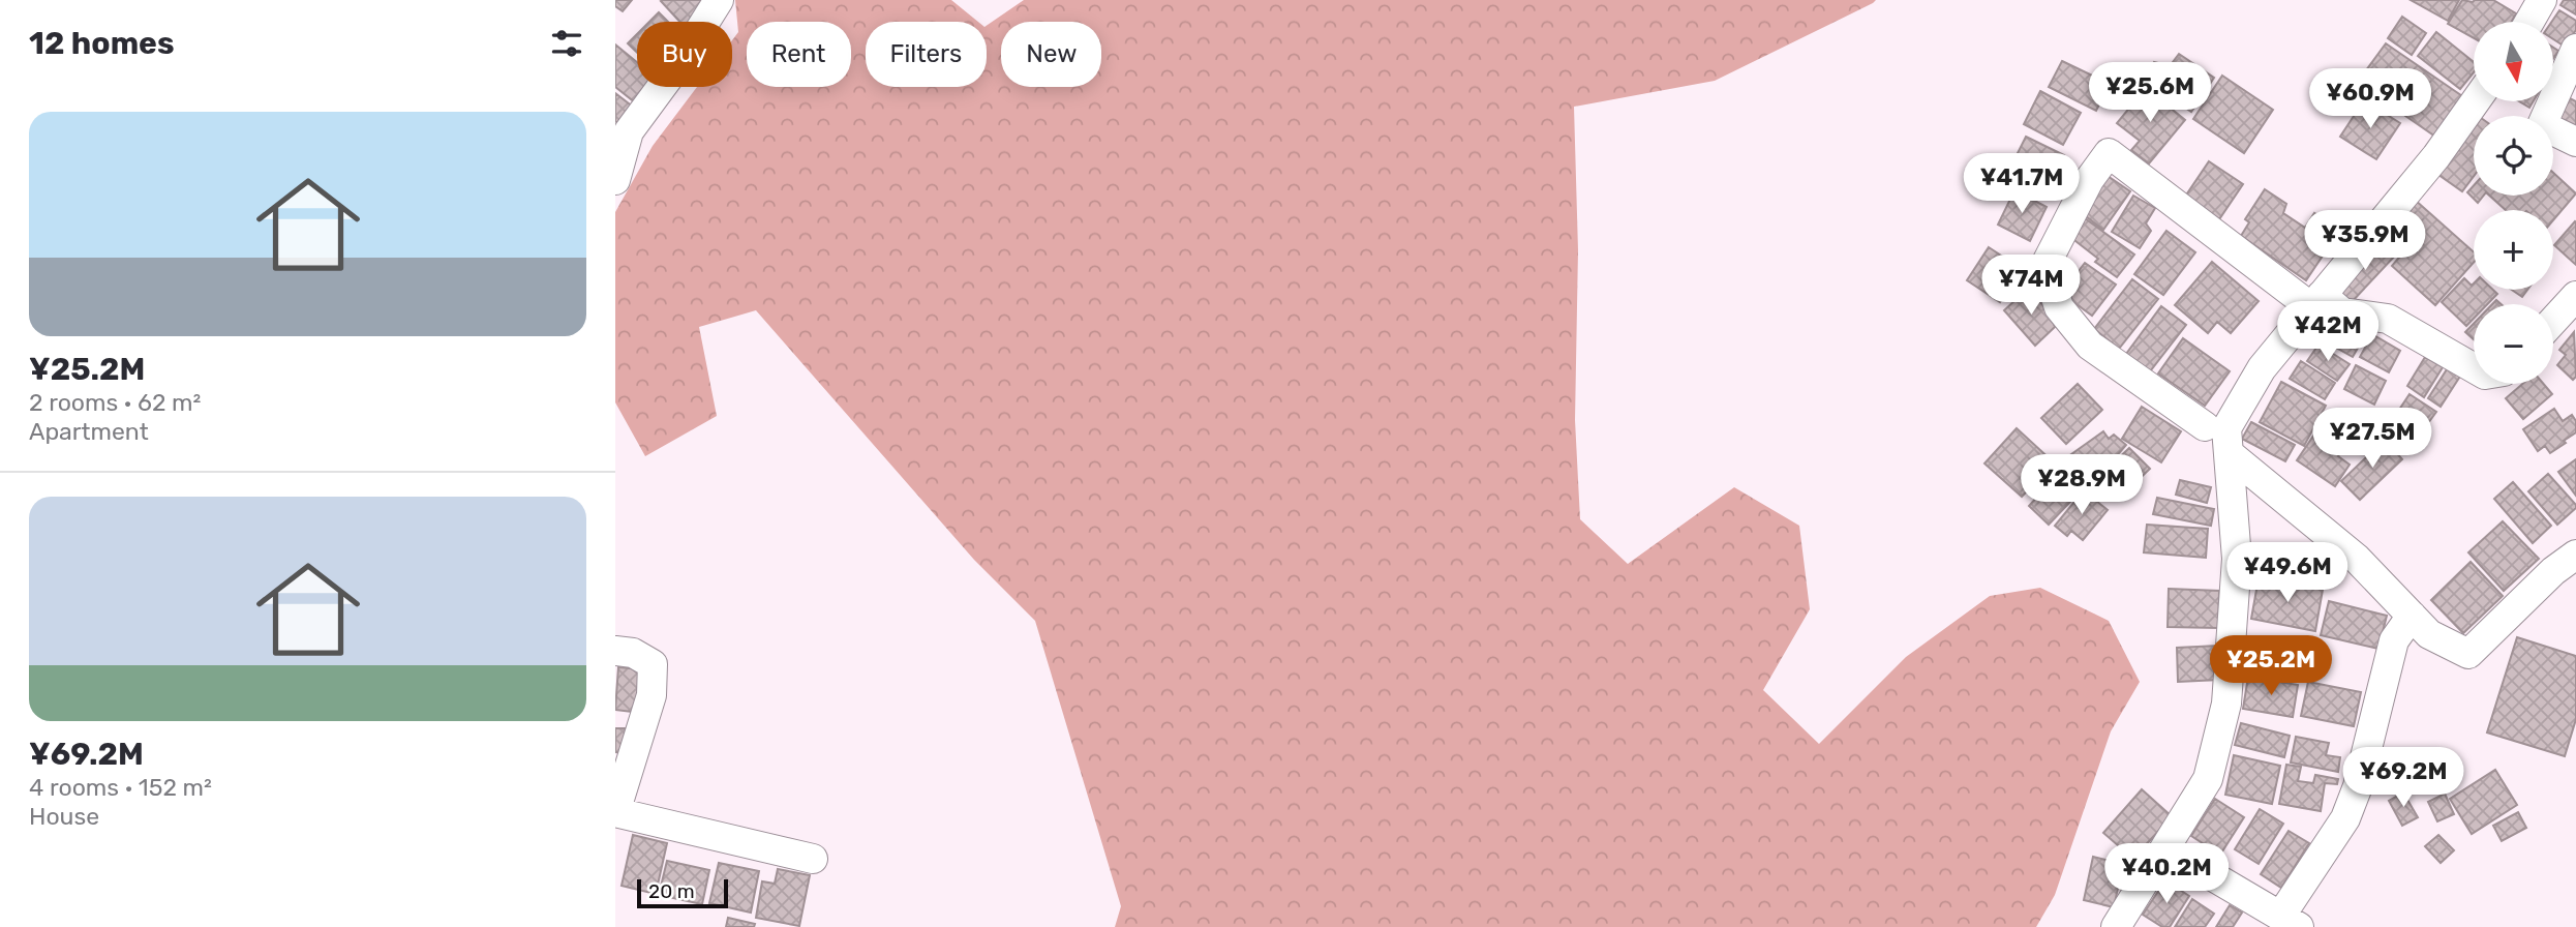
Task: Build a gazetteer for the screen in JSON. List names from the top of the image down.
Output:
{
  "scale_bar": "20 m",
  "north": "bottom",
  "page": {
    "heading": "12 homes",
    "map_buttons": ["+", "−"],
    "chip": [
      "Buy",
      "Rent",
      "Filters",
      "New"
    ],
    "price": [
      "¥25.6M",
      "¥60.9M",
      "¥41.7M",
      "¥35.9M",
      "¥74M",
      "¥42M",
      "¥27.5M",
      "¥28.9M",
      "¥49.6M",
      "¥25.2M",
      "¥69.2M",
      "¥40.2M"
    ],
    "list": [
      {
        "name": "¥25.2M",
        "note": "2 rooms · 62 m² · Apartment"
      },
      {
        "name": "¥69.2M",
        "note": "4 rooms · 152 m² · House"
      }
    ],
    "scale": "20 m"
  }
}
